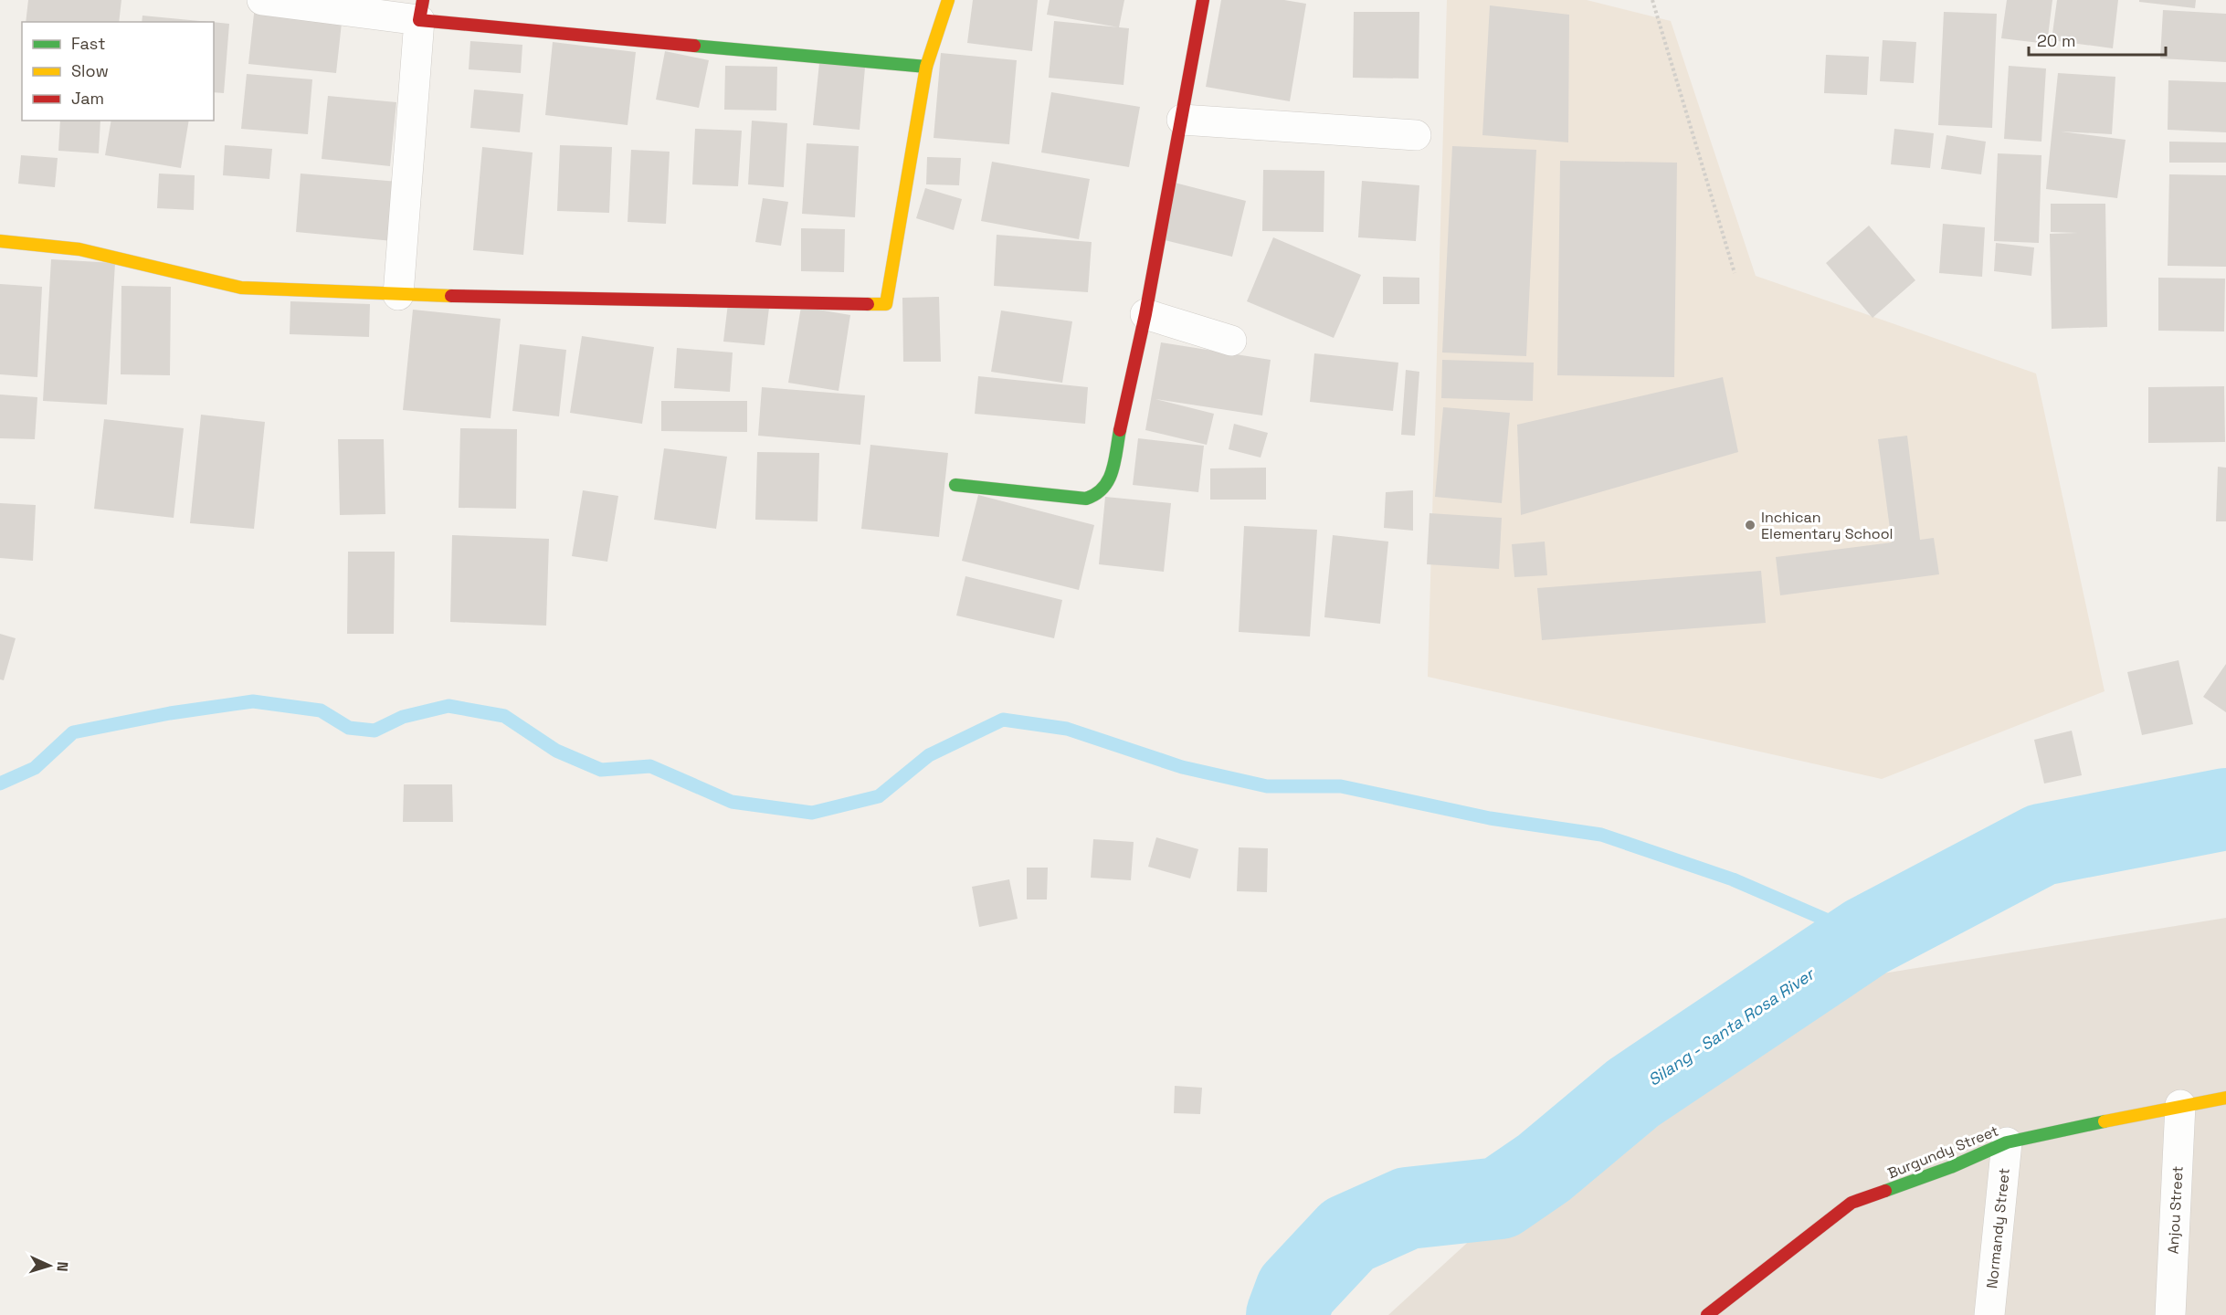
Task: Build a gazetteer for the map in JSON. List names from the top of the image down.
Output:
{
  "streets": {
    "street": ["Burgundy Street", "Anjou Street", "Normandy Street"]
  },
  "crossings": [
    ["Burgundy Street", "Anjou Street"],
    ["Burgundy Street", "Normandy Street"]
  ],
  "water": ["Silang - Santa Rosa River"],
  "places": ["Inchican Elementary School"],
  "legend": ["Fast", "Slow", "Jam"],
  "scale_bar": "20 m",
  "north": "right"
}
